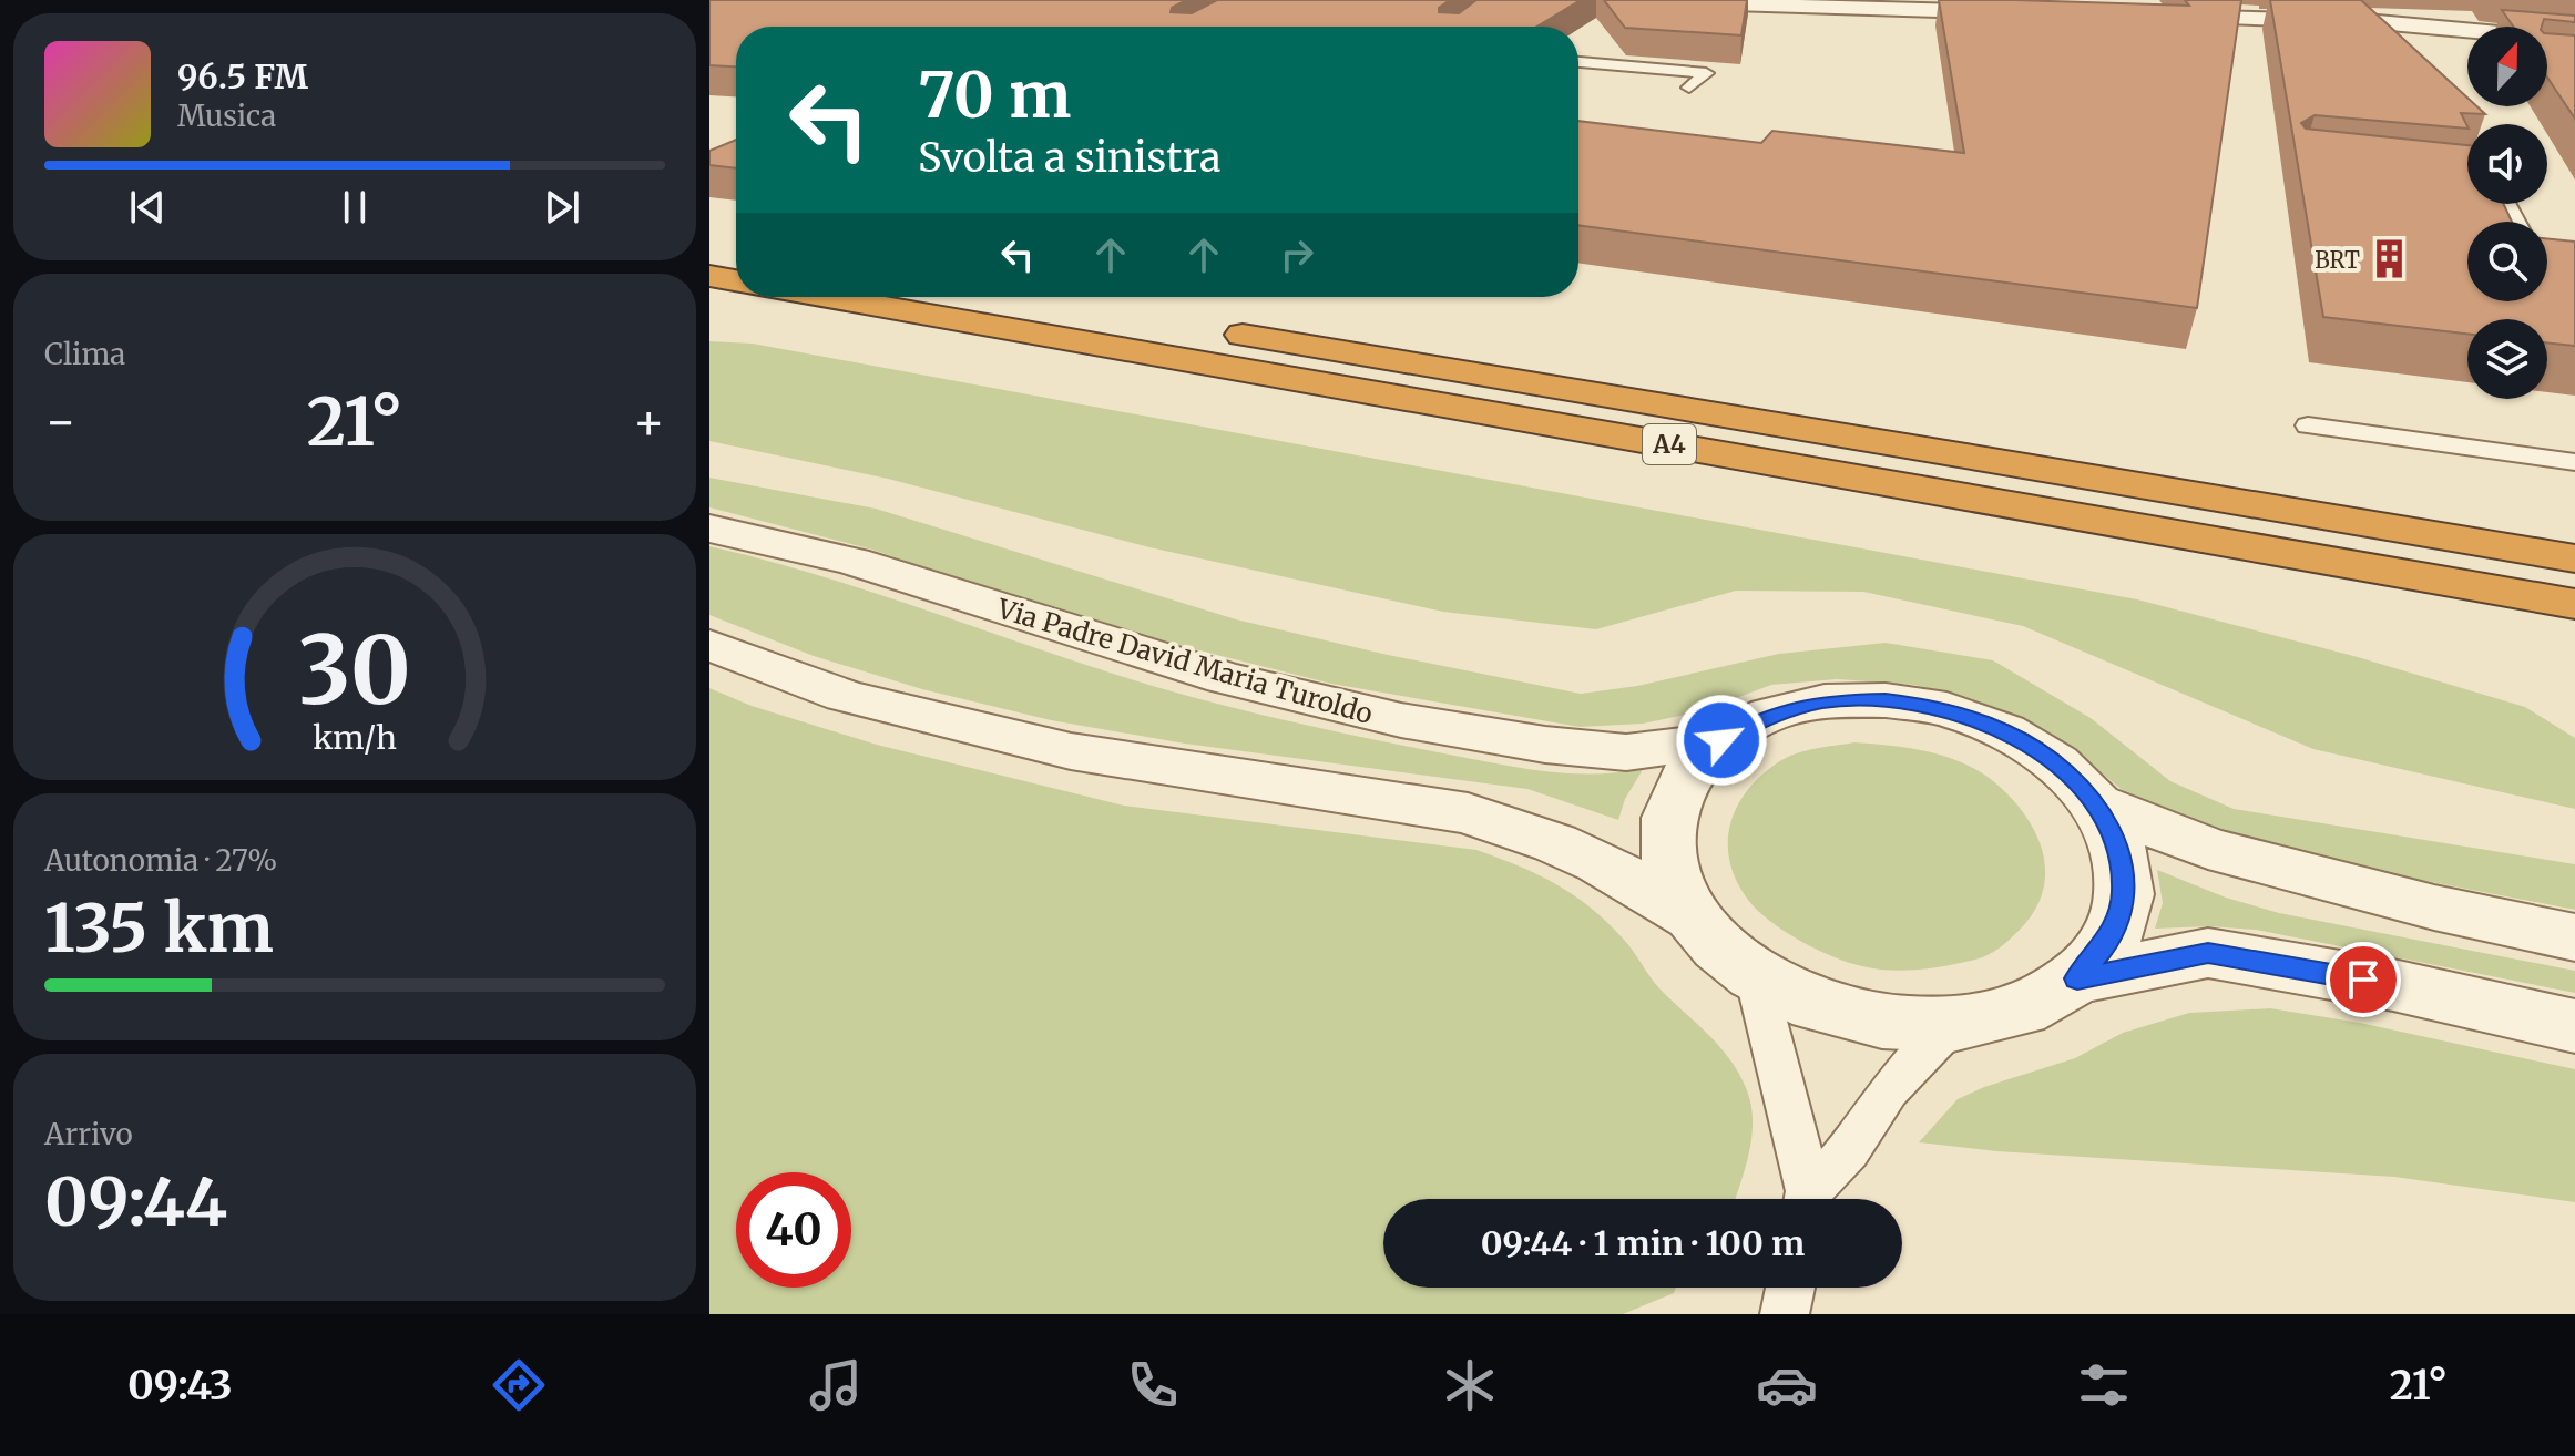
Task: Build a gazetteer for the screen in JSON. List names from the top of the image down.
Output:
{
  "streets": {
    "highway": ["A4"],
    "street": ["Via Padre David Maria Turoldo"]
  },
  "places": {
    "building": ["BRT"]
  },
  "north": "top",
  "page": {
    "turn": ["70 m", "Svolta a sinistra"],
    "song": ["96.5 FM", "Musica"],
    "tile": [
      "Clima",
      ["Autonomia · 27%", "135 km"],
      ["Arrivo", "09:44"]
    ],
    "heat": ["−", "21°", "+"],
    "limit": "40",
    "trip": "09:44 · 1 min · 100 m",
    "tabs": ["09:43", "21°"],
    "gauge": ["30", "km/h"]
  }
}
